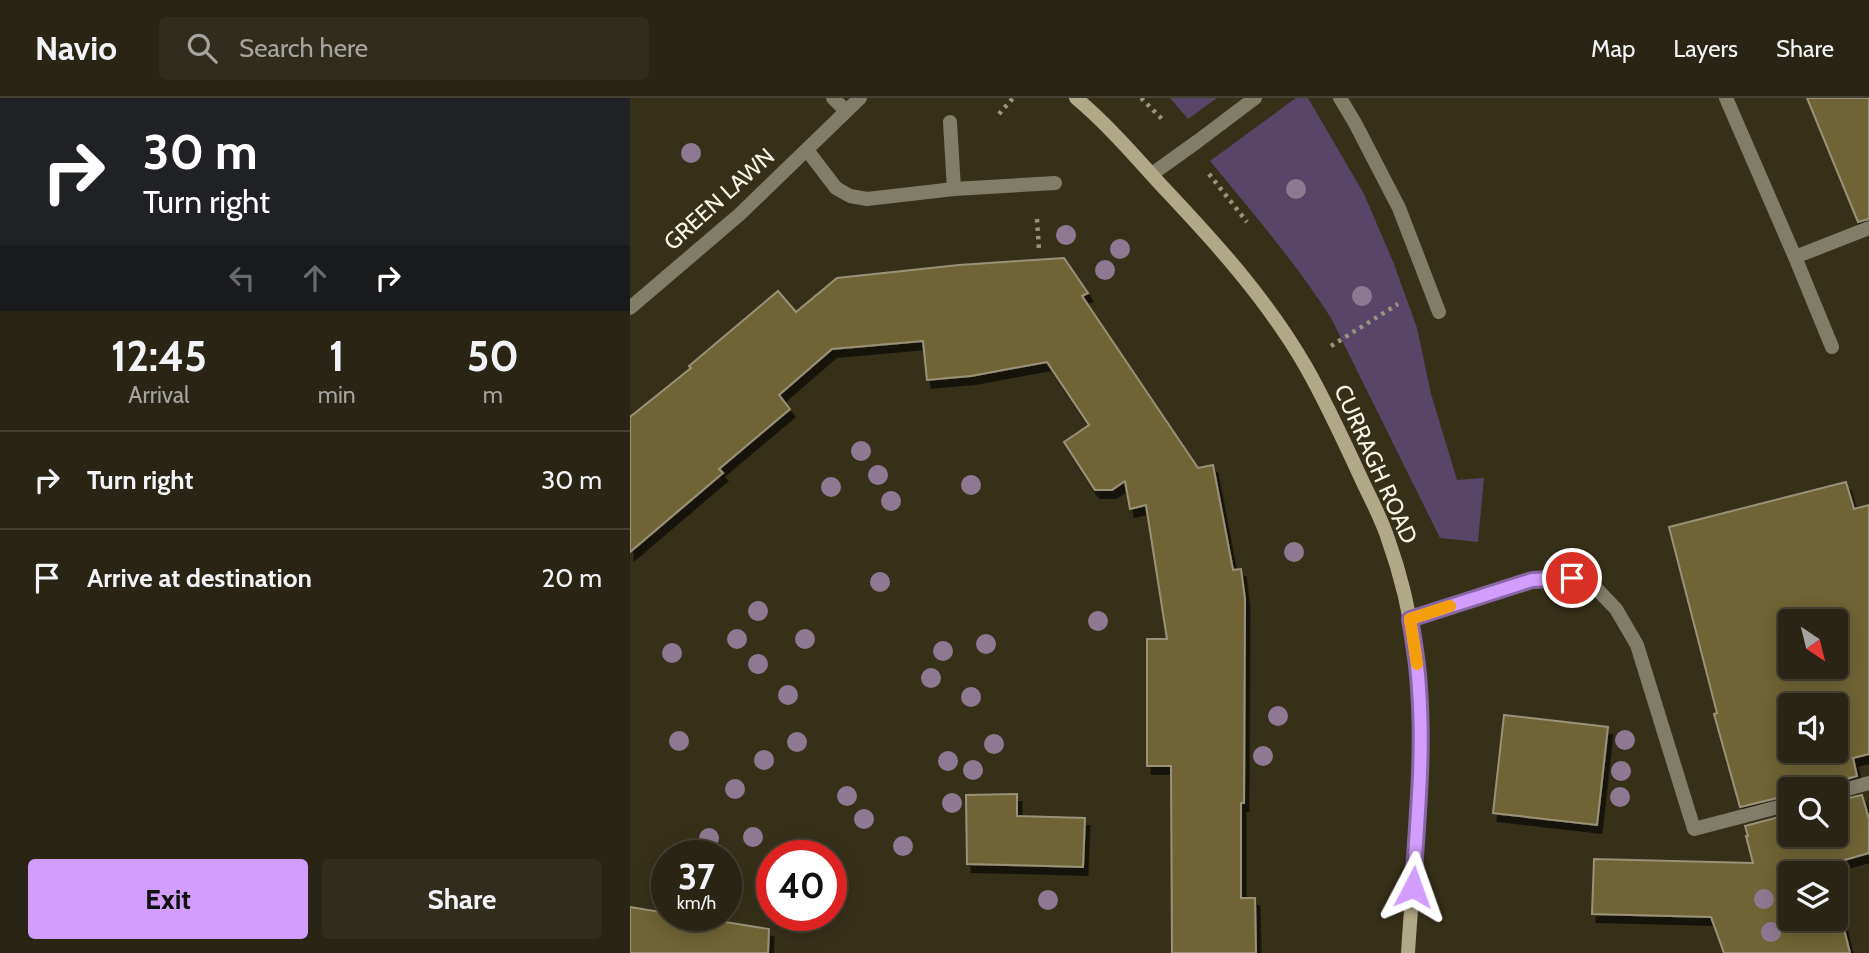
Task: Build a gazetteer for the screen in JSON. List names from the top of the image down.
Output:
{
  "streets": {
    "street": ["GREEN LAWN", "CURRAGH ROAD"]
  },
  "north": "bottom right",
  "page": {
    "header": "Navio",
    "search": "Search here",
    "nav": ["Map", "Layers", "Share"],
    "turn": ["30 m", "Turn right"],
    "eta": [
      "12:45",
      "Arrival",
      "1",
      "min",
      "50",
      "m"
    ],
    "list": [
      {
        "name": "Turn right",
        "value": "30 m"
      },
      {
        "name": "Arrive at destination",
        "value": "20 m"
      }
    ],
    "speed": "37 km/h",
    "limit": "40",
    "buttons": ["Exit", "Share"]
  }
}
